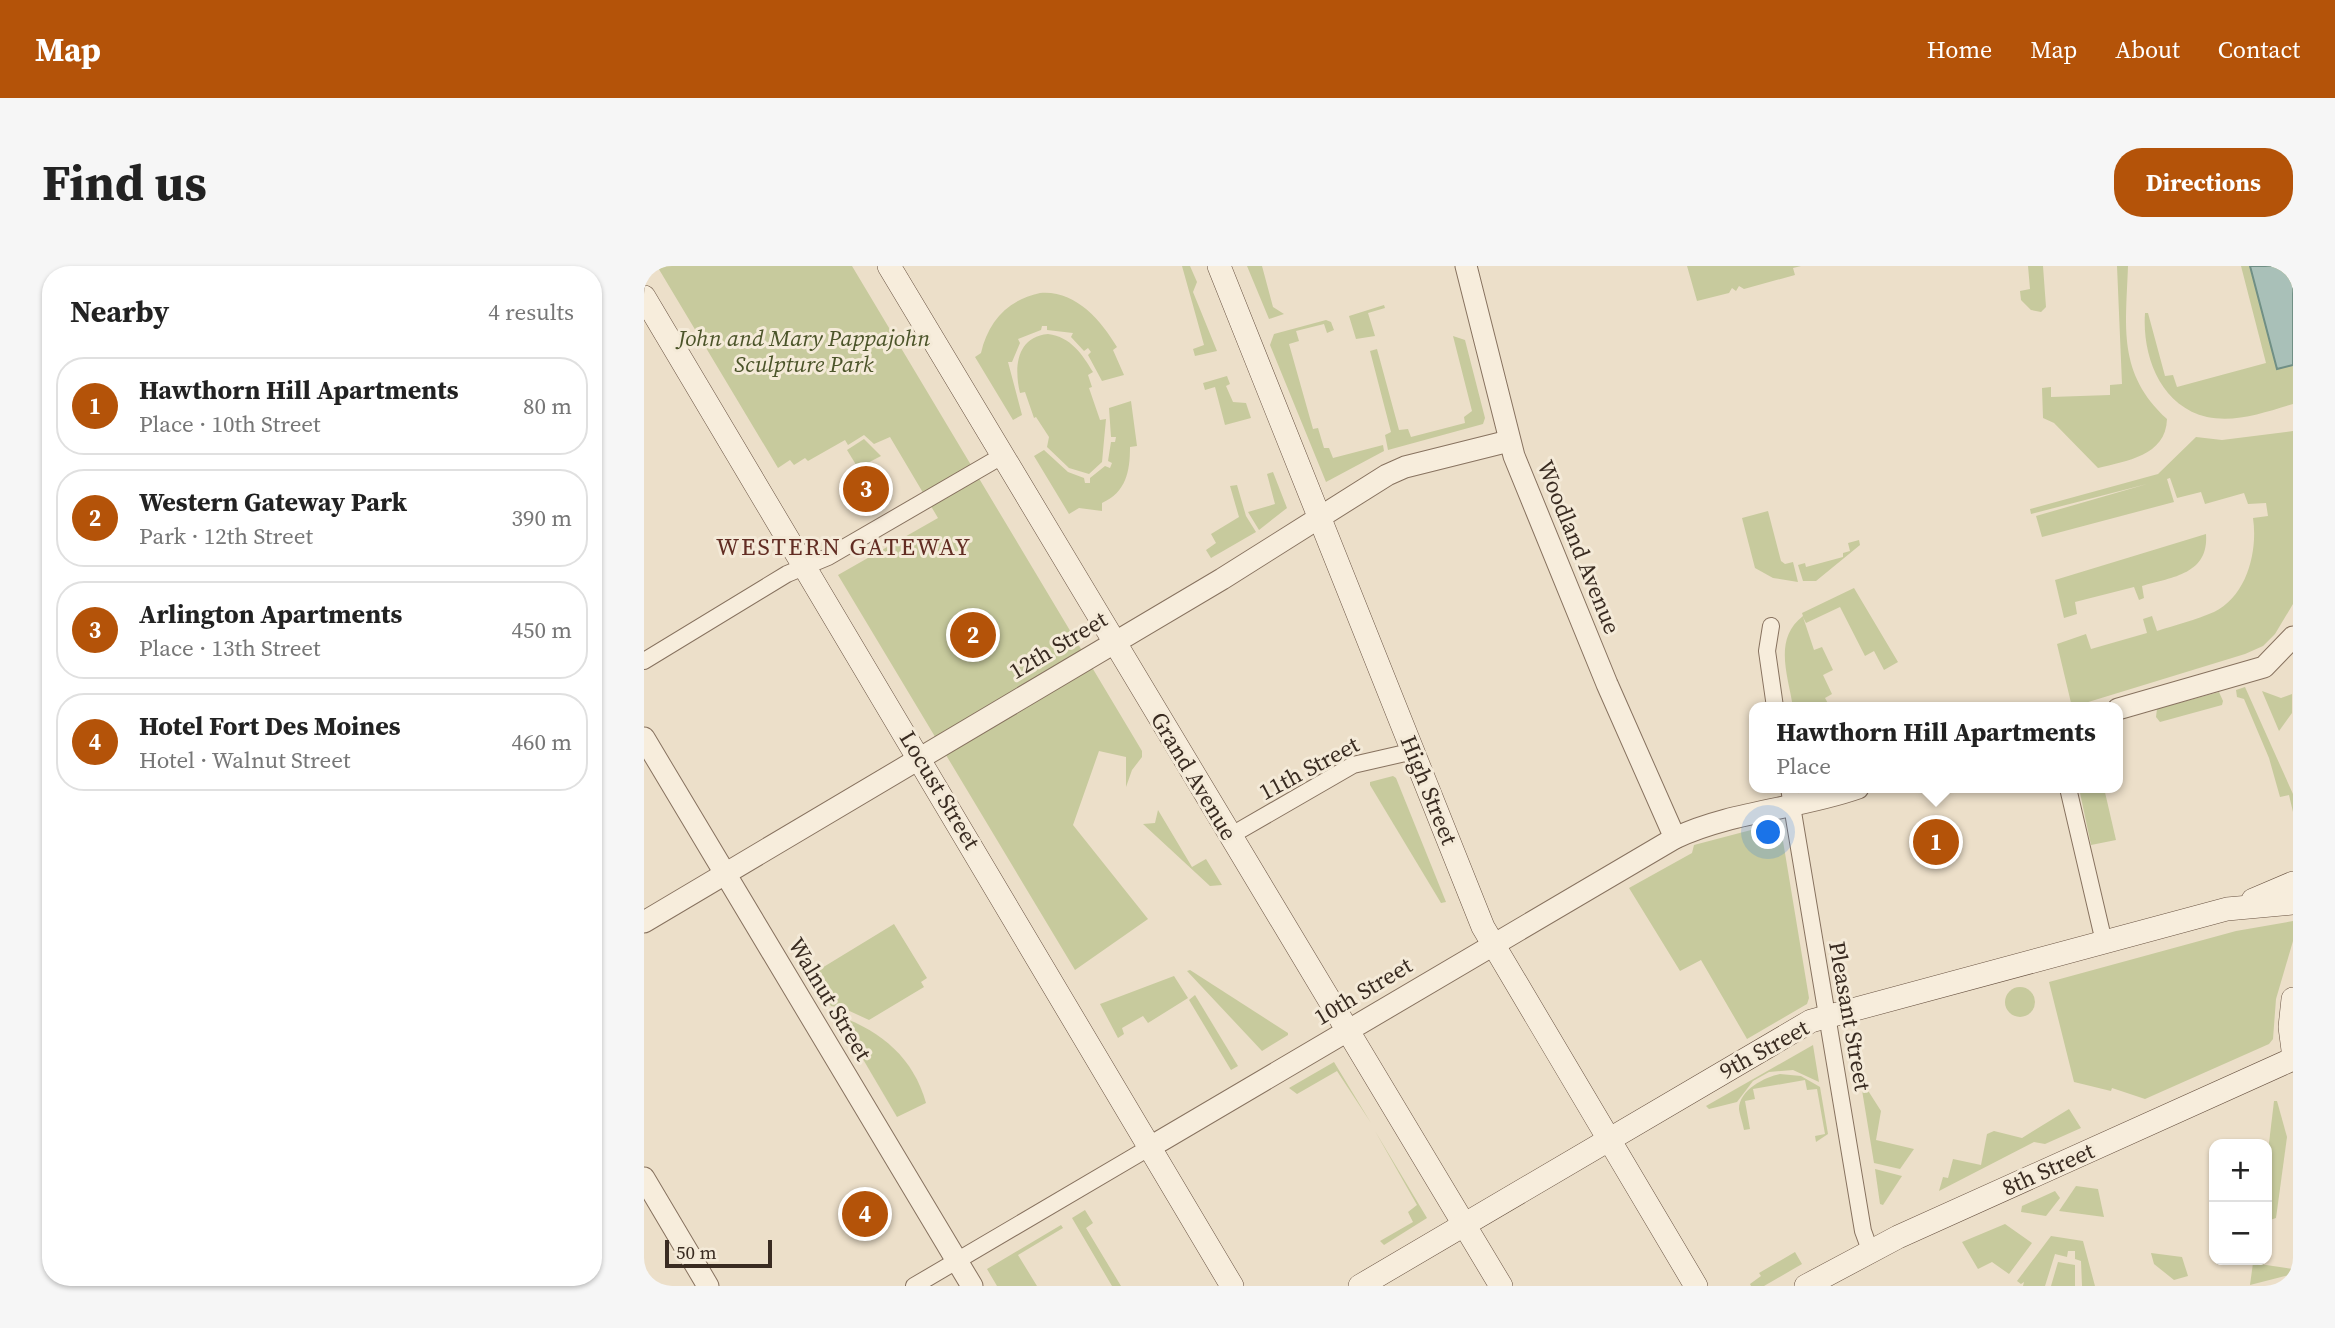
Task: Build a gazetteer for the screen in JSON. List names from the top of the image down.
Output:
{
  "streets": {
    "main road": [
      "Grand Avenue",
      "Locust Street",
      "High Street",
      "9th Street",
      "8th Street"
    ],
    "street": [
      "Woodland Avenue",
      "12th Street",
      "11th Street",
      "10th Street",
      "Walnut Street",
      "Pleasant Street"
    ]
  },
  "crossings": [
    ["Woodland Avenue", "12th Street"],
    ["Woodland Avenue", "10th Street"],
    ["12th Street", "Grand Avenue"],
    ["12th Street", "Locust Street"],
    ["12th Street", "High Street"],
    ["12th Street", "Walnut Street"],
    ["11th Street", "Grand Avenue"],
    ["11th Street", "High Street"],
    ["Grand Avenue", "10th Street"],
    ["Grand Avenue", "9th Street"],
    ["Locust Street", "10th Street"],
    ["High Street", "10th Street"],
    ["High Street", "9th Street"],
    ["10th Street", "Walnut Street"],
    ["10th Street", "Pleasant Street"],
    ["Pleasant Street", "9th Street"],
    ["Pleasant Street", "8th Street"]
  ],
  "districts": ["WESTERN GATEWAY"],
  "parks": ["John and Mary Pappajohn Sculpture Park"],
  "scale_bar": "50 m",
  "page": {
    "header": "Map",
    "nav": [
      "Home",
      "Map",
      "About",
      "Contact"
    ],
    "buttons": "Directions",
    "title": "Find us",
    "heading": ["Nearby", "4 results"],
    "list": [
      {
        "mark": "1",
        "name": "Hawthorn Hill Apartments",
        "note": "Place · 10th Street",
        "value": "80 m"
      },
      {
        "mark": "2",
        "name": "Western Gateway Park",
        "note": "Park · 12th Street",
        "value": "390 m"
      },
      {
        "mark": "3",
        "name": "Arlington Apartments",
        "note": "Place · 13th Street",
        "value": "450 m"
      },
      {
        "mark": "4",
        "name": "Hotel Fort Des Moines",
        "note": "Hotel · Walnut Street",
        "value": "460 m"
      }
    ],
    "pins": [
      "3",
      "2",
      "1",
      "4"
    ],
    "popup": ["Hawthorn Hill Apartments", "Place"],
    "map_buttons": ["+", "−"],
    "scale": "50 m"
  }
}
